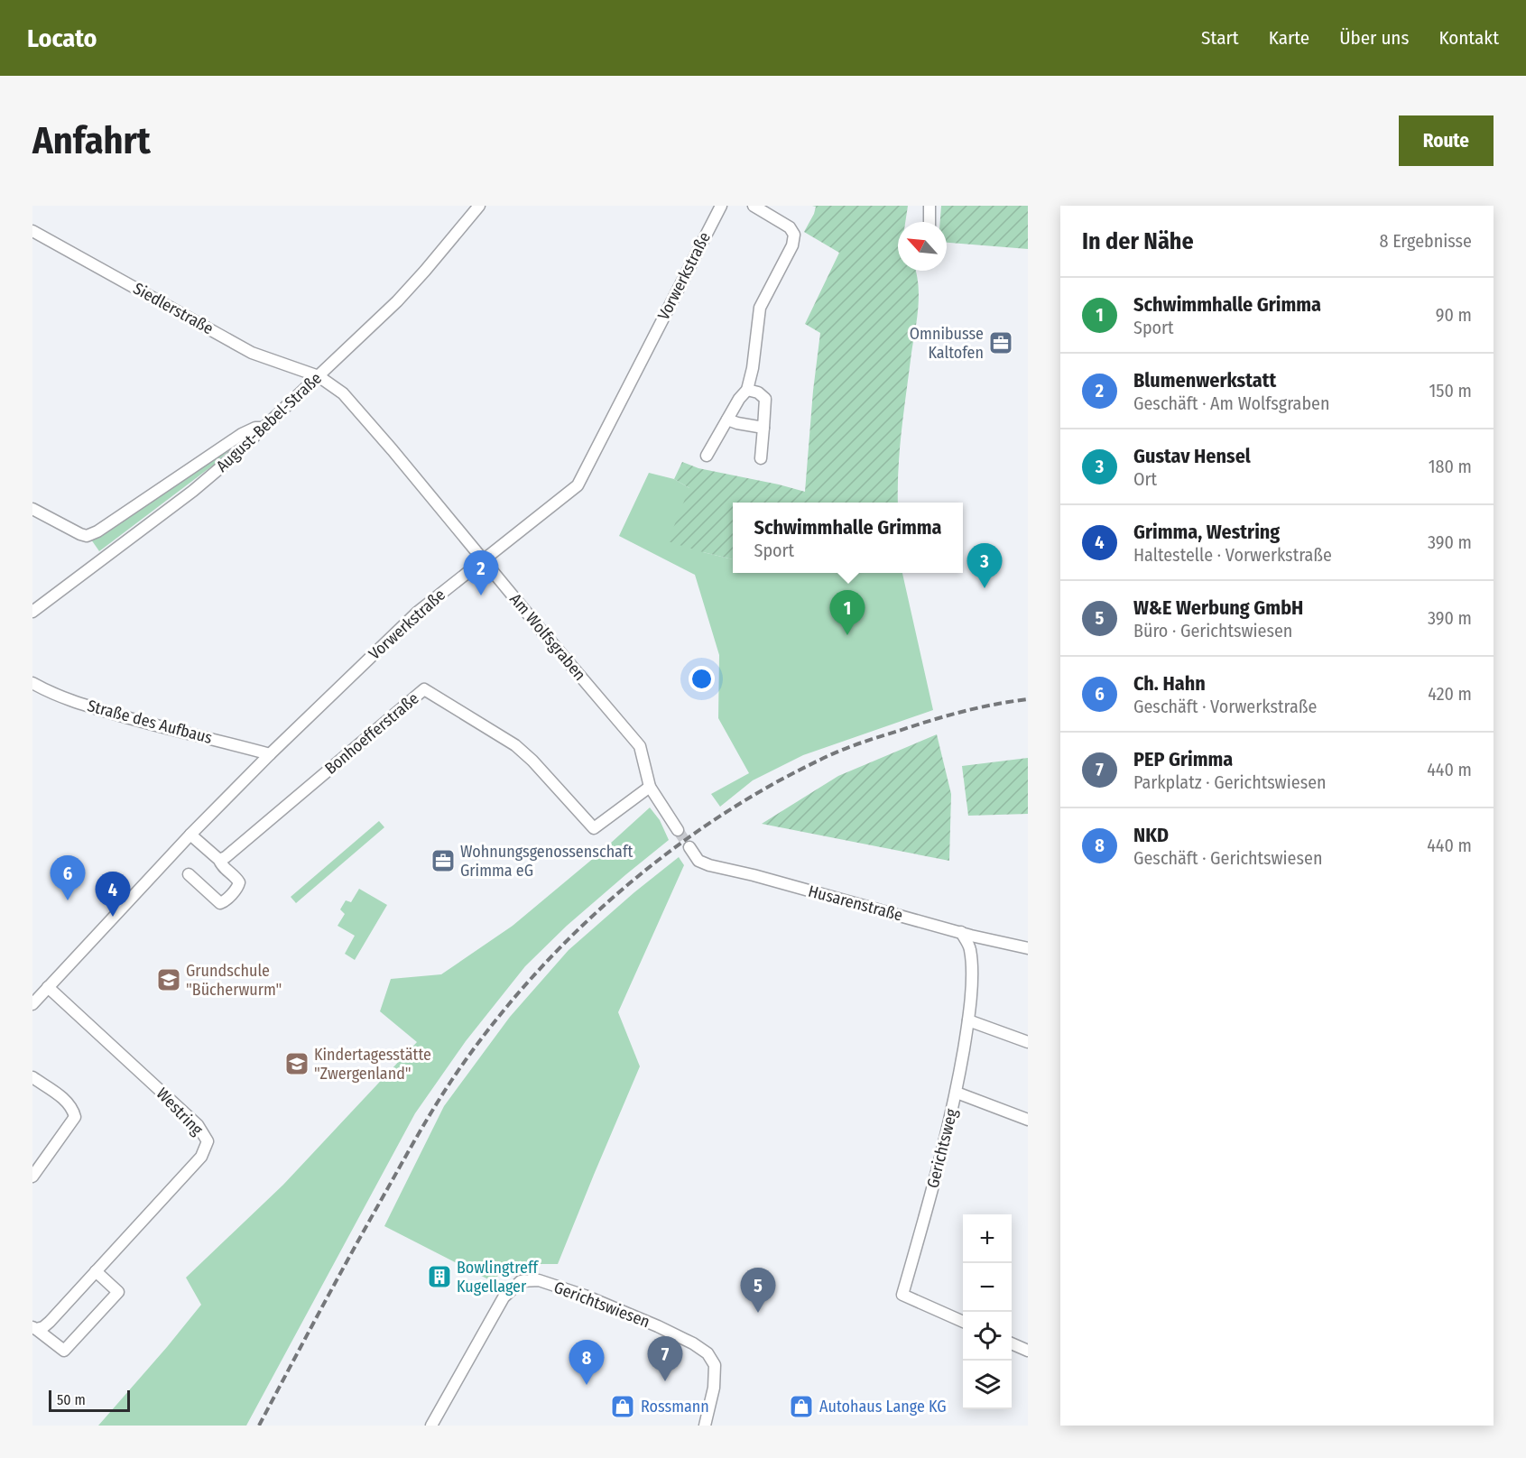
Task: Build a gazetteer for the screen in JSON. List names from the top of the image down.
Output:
{
  "streets": {
    "street": [
      "Vorwerkstraße",
      "Siedlerstraße",
      "August-Bebel-Straße",
      "Am Wolfsgraben",
      "Straße des Aufbaus",
      "Bonhoefferstraße",
      "Husarenstraße",
      "Westring",
      "Gerichtsweg",
      "Gerichtswiesen"
    ]
  },
  "crossings": [
    ["Vorwerkstraße", "Am Wolfsgraben"],
    ["Vorwerkstraße", "Straße des Aufbaus"],
    ["Vorwerkstraße", "Westring"],
    ["Siedlerstraße", "August-Bebel-Straße"],
    ["Siedlerstraße", "Am Wolfsgraben"],
    ["August-Bebel-Straße", "Am Wolfsgraben"],
    ["Am Wolfsgraben", "Bonhoefferstraße"],
    ["Husarenstraße", "Gerichtsweg"]
  ],
  "places": {
    "office": ["Omnibusse Kaltofen", "Wohnungsgenossenschaft Grimma eG"],
    "school or university": ["Grundschule \"Bücherwurm\"", "Kindertagesstätte \"Zwergenland\""],
    "building": ["Bowlingtreff Kugellager"],
    "shop": ["Rossmann", "Autohaus Lange KG"]
  },
  "scale_bar": "50 m",
  "north": "top left",
  "page": {
    "header": "Locato",
    "nav": [
      "Start",
      "Karte",
      "Über uns",
      "Kontakt"
    ],
    "buttons": "Route",
    "title": "Anfahrt",
    "heading": ["In der Nähe", "8 Ergebnisse"],
    "list": [
      {
        "mark": "1",
        "name": "Schwimmhalle Grimma",
        "note": "Sport",
        "value": "90 m"
      },
      {
        "mark": "2",
        "name": "Blumenwerkstatt",
        "note": "Geschäft · Am Wolfsgraben",
        "value": "150 m"
      },
      {
        "mark": "3",
        "name": "Gustav Hensel",
        "note": "Ort",
        "value": "180 m"
      },
      {
        "mark": "4",
        "name": "Grimma, Westring",
        "note": "Haltestelle · Vorwerkstraße",
        "value": "390 m"
      },
      {
        "mark": "5",
        "name": "W&E Werbung GmbH",
        "note": "Büro · Gerichtswiesen",
        "value": "390 m"
      },
      {
        "mark": "6",
        "name": "Ch. Hahn",
        "note": "Geschäft · Vorwerkstraße",
        "value": "420 m"
      },
      {
        "mark": "7",
        "name": "PEP Grimma",
        "note": "Parkplatz · Gerichtswiesen",
        "value": "440 m"
      },
      {
        "mark": "8",
        "name": "NKD",
        "note": "Geschäft · Gerichtswiesen",
        "value": "440 m"
      }
    ],
    "popup": ["Schwimmhalle Grimma", "Sport"],
    "pins": [
      "3",
      "2",
      "1",
      "6",
      "4",
      "5",
      "7",
      "8"
    ],
    "map_buttons": ["+", "−"],
    "scale": "50 m"
  }
}
